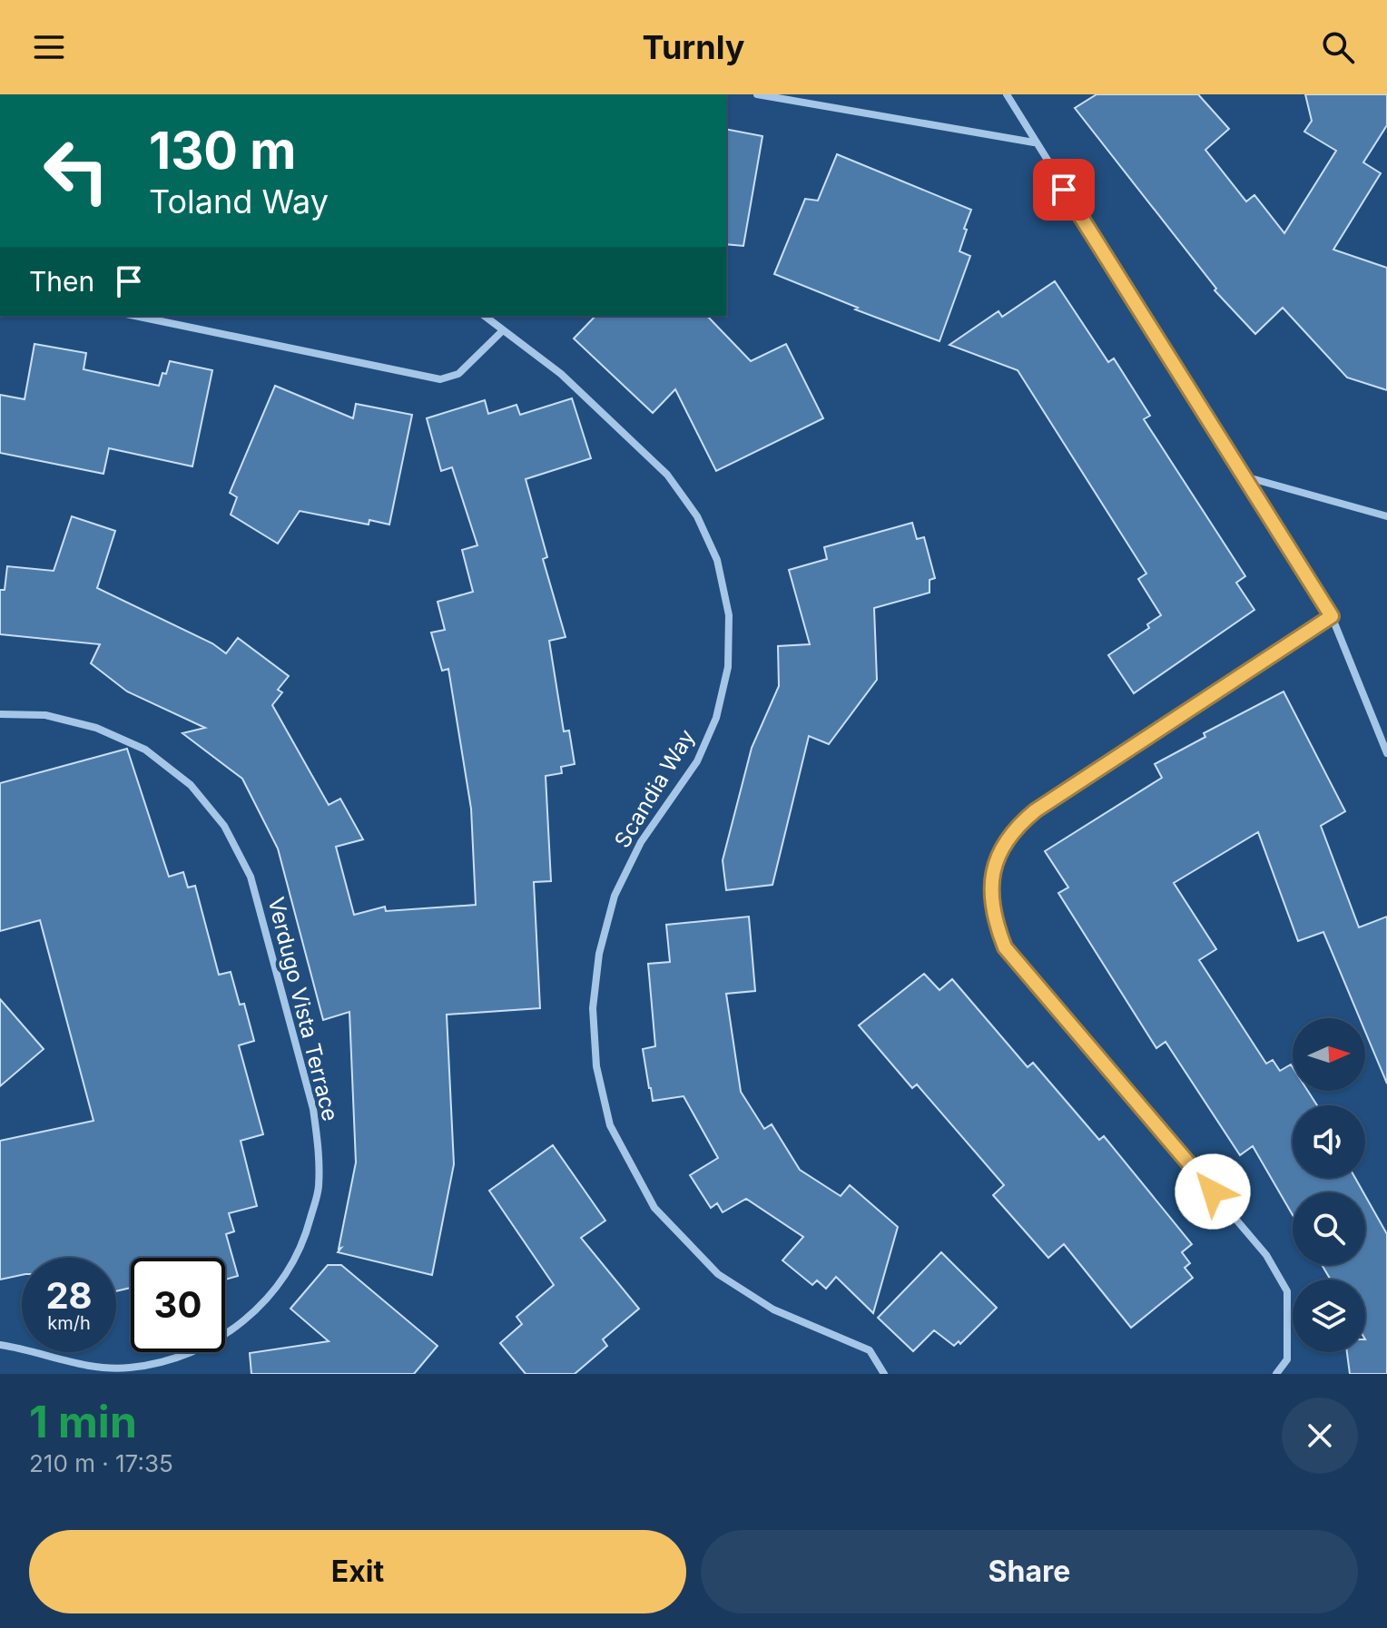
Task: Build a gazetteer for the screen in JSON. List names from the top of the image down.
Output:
{
  "streets": {
    "street": ["Scandia Way", "Verdugo Vista Terrace"]
  },
  "north": "right",
  "page": {
    "header": "Turnly",
    "turn": ["130 m", "Toland Way"],
    "then": "Then",
    "speed": "28 km/h",
    "limit": "30",
    "heading": ["1 min", "210 m · 17:35"],
    "buttons": ["Exit", "Share"]
  }
}
